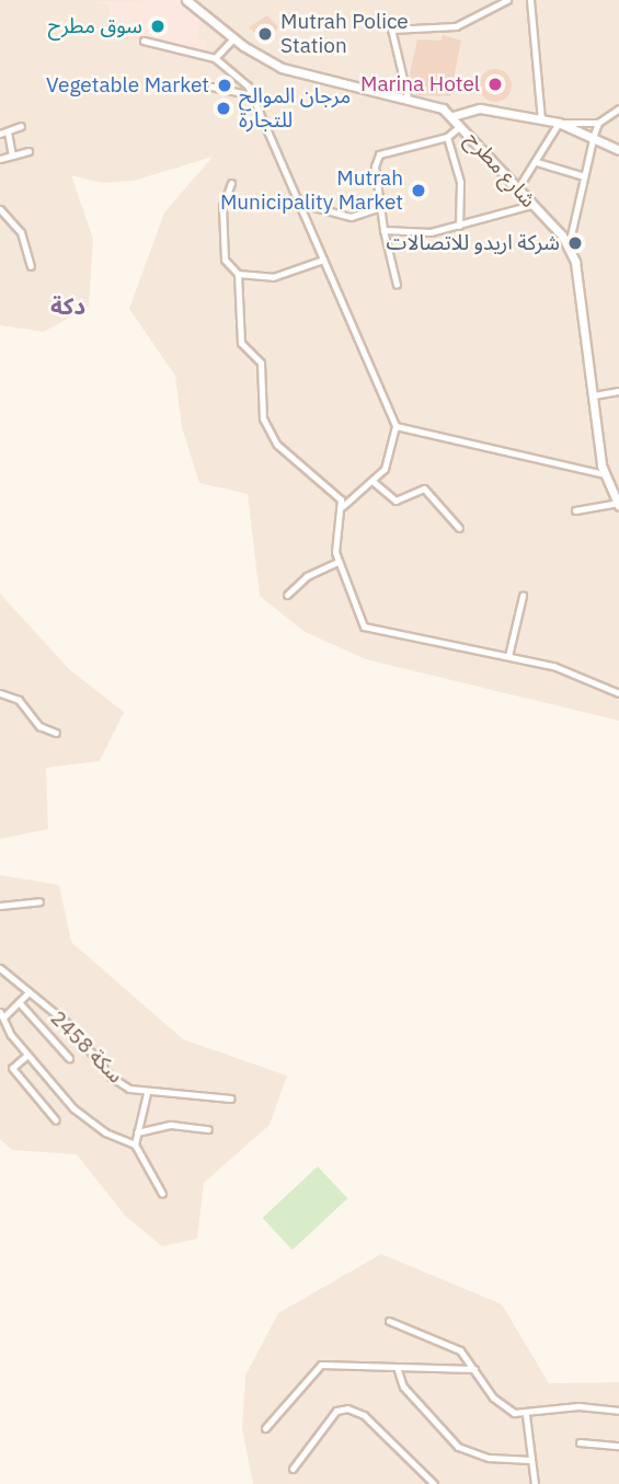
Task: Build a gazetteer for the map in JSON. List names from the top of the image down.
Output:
{
  "streets": {
    "main road": ["شارع مطرح"],
    "street": ["سكة 2458"]
  },
  "districts": ["دكة"],
  "places": [
    "سوق مطرح",
    "Mutrah Police Station",
    "Marina Hotel",
    "Vegetable Market",
    "مرجان الموالح للتجارة",
    "Mutrah Municipality Market",
    "شركة اريدو للاتصالات"
  ]
}
